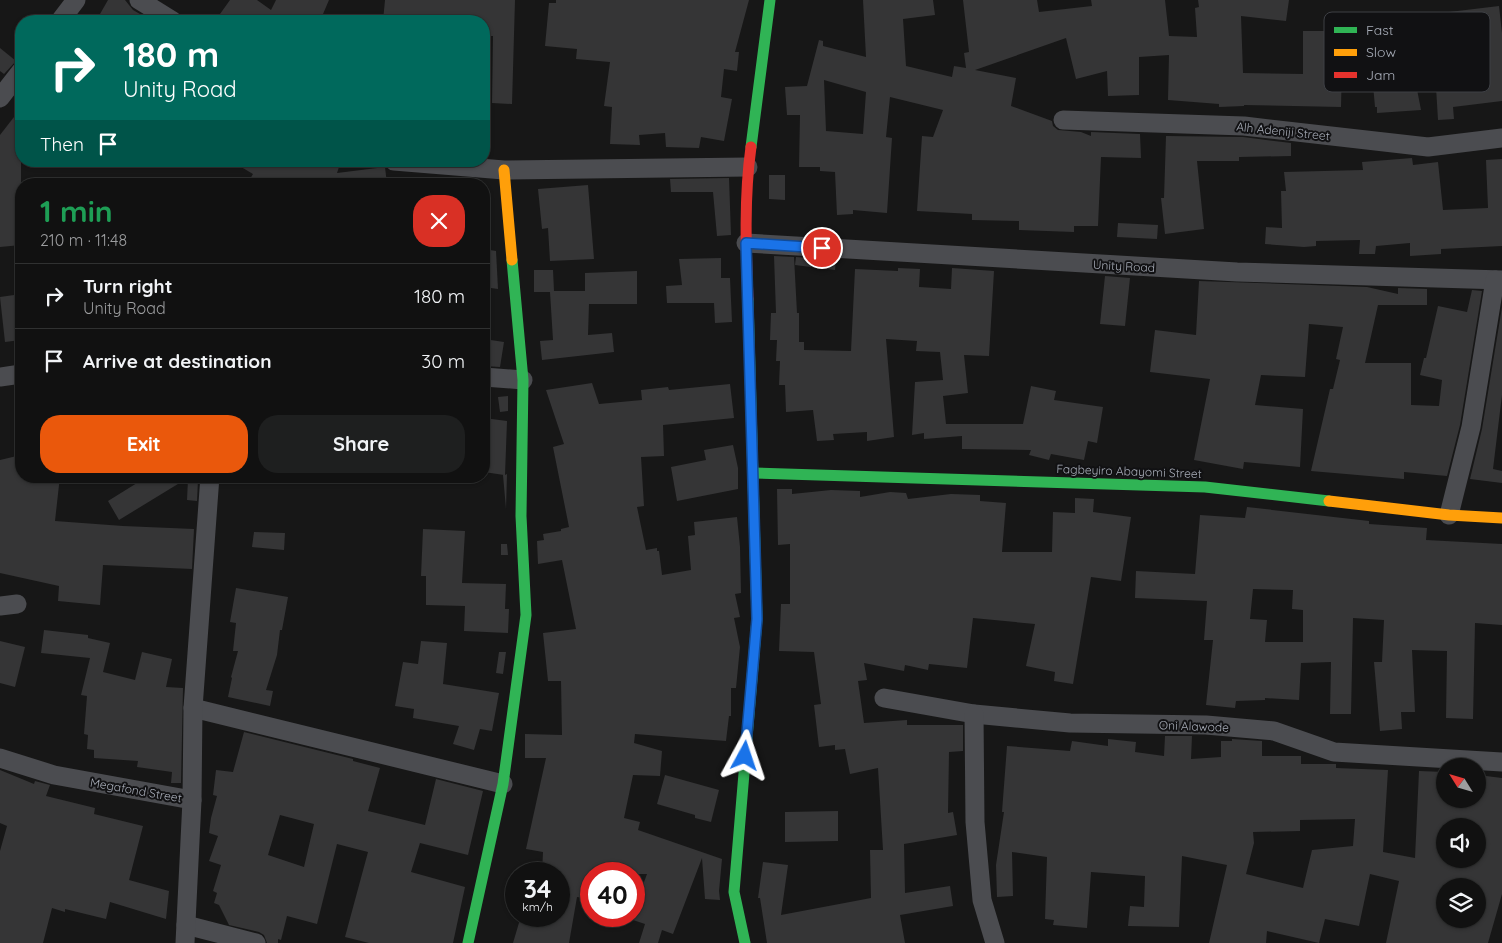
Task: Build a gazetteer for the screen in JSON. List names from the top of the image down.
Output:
{
  "streets": {
    "street": [
      "Alh Adeniji Street",
      "Unity Road",
      "Fagbeyiro Abayomi Street",
      "Oni Alawode",
      "Megafond Street"
    ]
  },
  "legend": ["Fast", "Slow", "Jam"],
  "north": "top left",
  "page": {
    "turn": ["180 m", "Unity Road"],
    "then": "Then",
    "heading": ["1 min", "210 m · 11:48"],
    "list": [
      {
        "name": "Turn right",
        "note": "Unity Road",
        "value": "180 m"
      },
      {
        "name": "Arrive at destination",
        "value": "30 m"
      }
    ],
    "buttons": ["Exit", "Share"],
    "speed": "34 km/h",
    "limit": "40"
  }
}
